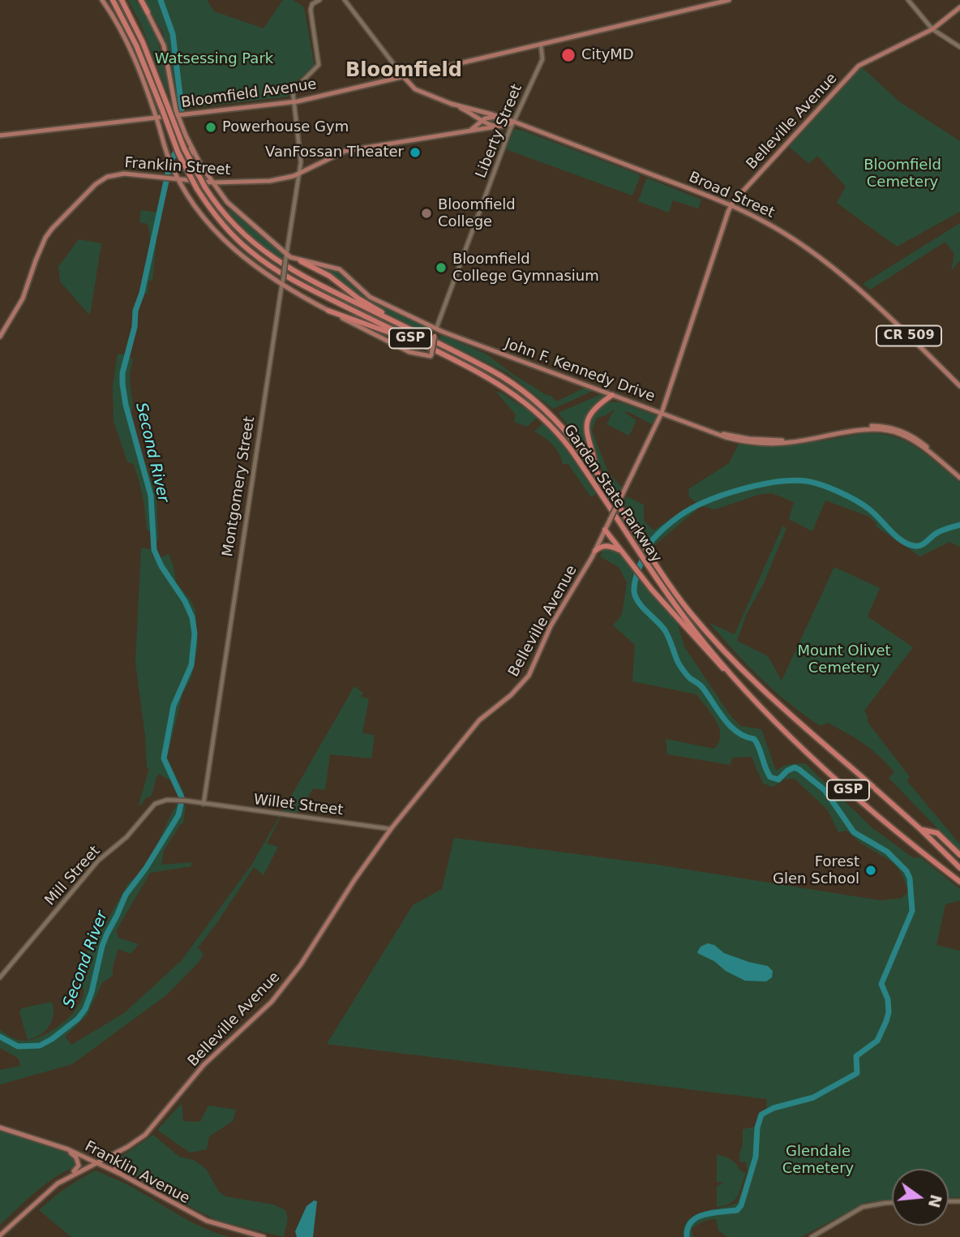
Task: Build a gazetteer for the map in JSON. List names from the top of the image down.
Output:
{
  "streets": {
    "highway": ["GSP", "Garden State Parkway"],
    "main road": [
      "Bloomfield Avenue",
      "Belleville Avenue",
      "Liberty Street",
      "Franklin Street",
      "Broad Street",
      "CR 509",
      "John F. Kennedy Drive",
      "Franklin Avenue"
    ],
    "street": ["Montgomery Street", "Willet Street", "Mill Street"]
  },
  "crossings": [
    ["Bloomfield Avenue", "Liberty Street"],
    ["Bloomfield Avenue", "Broad Street"],
    ["Bloomfield Avenue", "Montgomery Street"],
    ["Belleville Avenue", "Broad Street"],
    ["Belleville Avenue", "John F. Kennedy Drive"],
    ["Belleville Avenue", "Willet Street"],
    ["Belleville Avenue", "Franklin Avenue"],
    ["Liberty Street", "Broad Street"],
    ["Liberty Street", "CR 509"],
    ["Liberty Street", "John F. Kennedy Drive"],
    ["Liberty Street", "Garden State Parkway"],
    ["Franklin Street", "Broad Street"],
    ["Franklin Street", "CR 509"],
    ["Franklin Street", "Montgomery Street"],
    ["Broad Street", "CR 509"],
    ["Montgomery Street", "Willet Street"],
    ["Montgomery Street", "Mill Street"],
    ["Willet Street", "Mill Street"]
  ],
  "districts": ["Bloomfield"],
  "water": ["Second River"],
  "parks": [
    "Watsessing Park",
    "Bloomfield Cemetery",
    "Mount Olivet Cemetery",
    "Glendale Cemetery"
  ],
  "places": [
    "CityMD",
    "Powerhouse Gym",
    "VanFossan Theater",
    "Bloomfield College",
    "Bloomfield College Gymnasium",
    "Forest Glen School"
  ],
  "north": "right"
}
